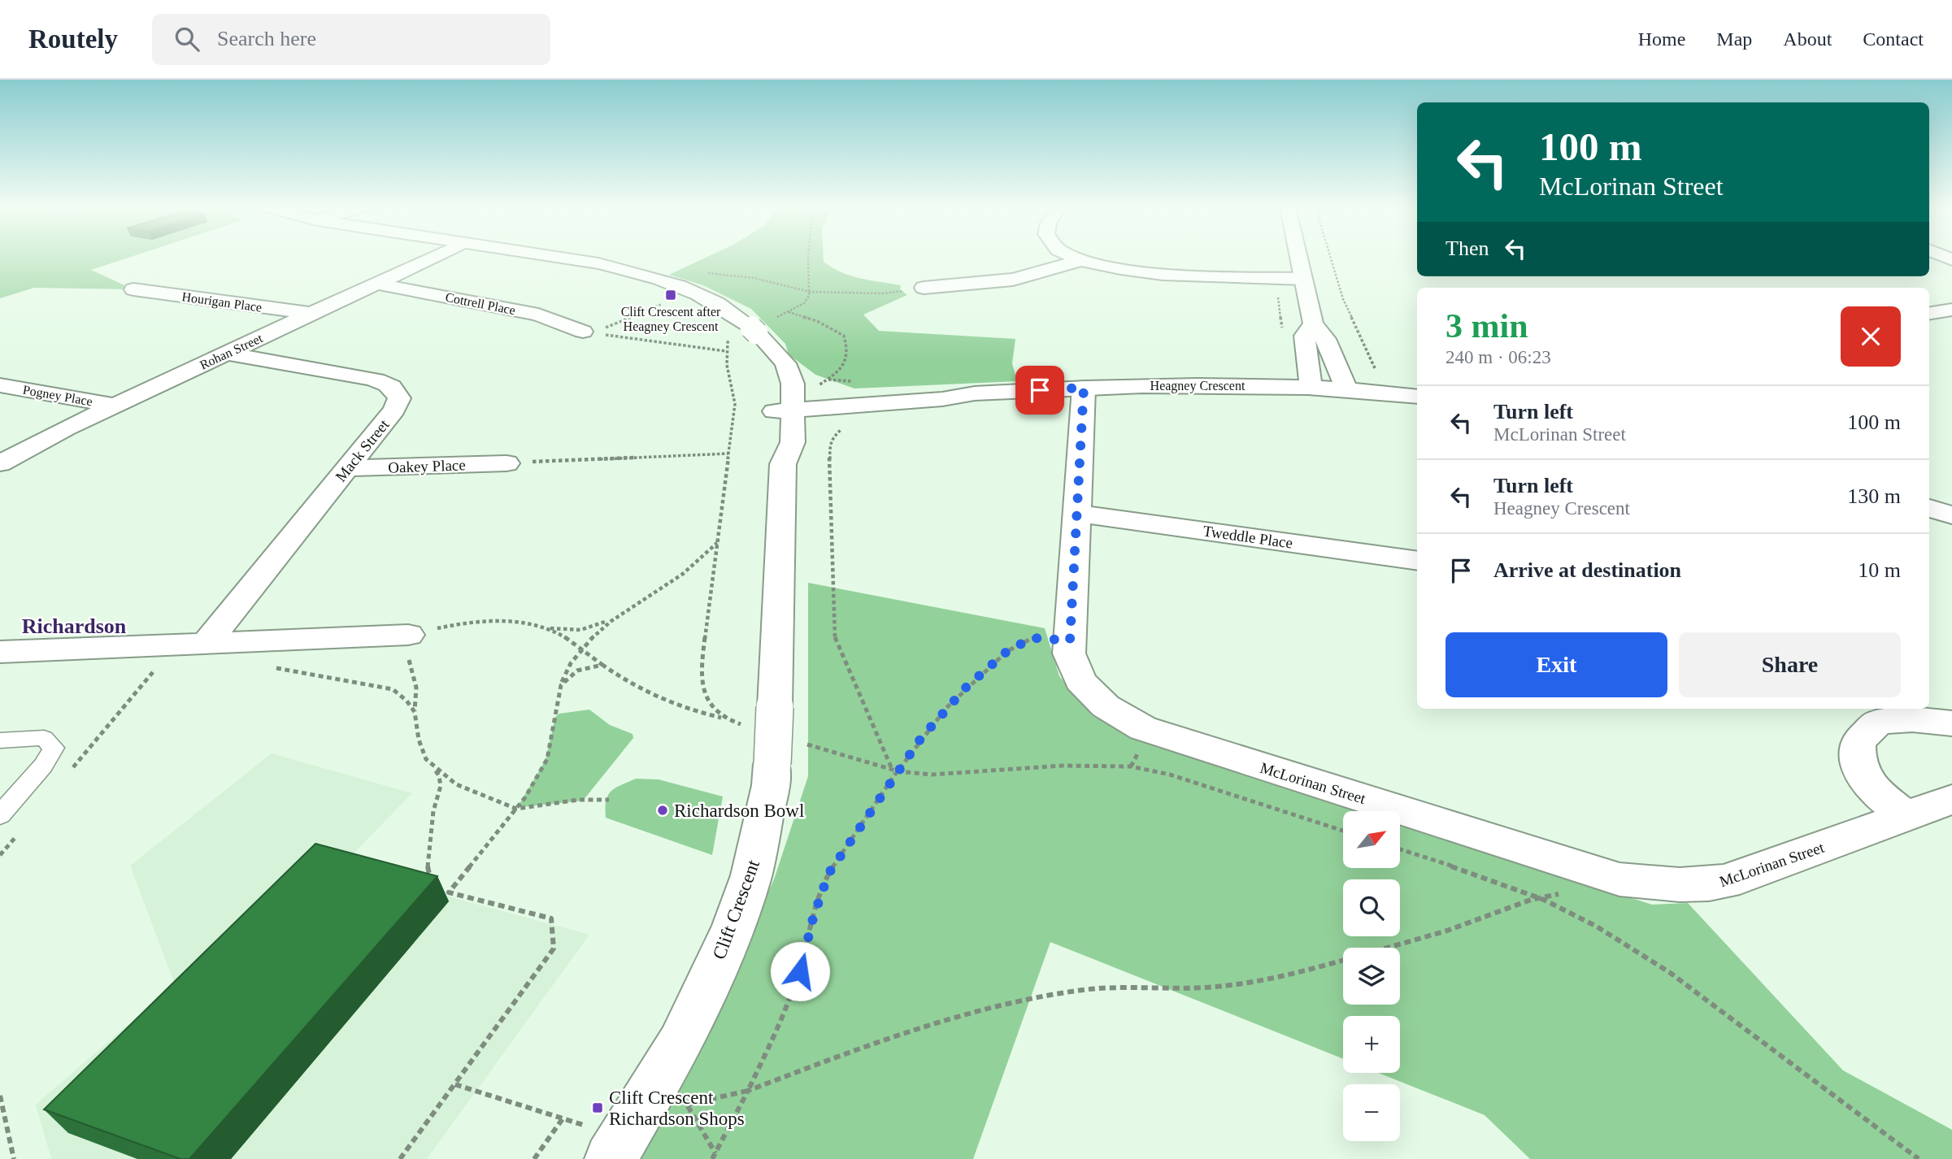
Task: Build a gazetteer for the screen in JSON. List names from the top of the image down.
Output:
{
  "streets": {
    "street": [
      "Hourigan Place",
      "Cottrell Place",
      "Rohan Street",
      "Heagney Crescent",
      "Pogney Place",
      "Mack Street",
      "Oakey Place",
      "Tweddle Place",
      "McLorinan Street",
      "Clift Crescent"
    ]
  },
  "crossings": [
    ["Hourigan Place", "Rohan Street"],
    ["Cottrell Place", "Rohan Street"],
    ["Rohan Street", "Pogney Place"],
    ["Rohan Street", "Mack Street"],
    ["Heagney Crescent", "McLorinan Street"],
    ["Heagney Crescent", "Clift Crescent"],
    ["Mack Street", "Oakey Place"],
    ["Tweddle Place", "McLorinan Street"]
  ],
  "districts": ["Richardson"],
  "places": {
    "transit": ["Clift Crescent after Heagney Crescent", "Clift Crescent Richardson Shops"],
    "other": ["Richardson Bowl"]
  },
  "north": "top right",
  "page": {
    "header": "Routely",
    "search": "Search here",
    "nav": [
      "Home",
      "Map",
      "About",
      "Contact"
    ],
    "turn": ["100 m", "McLorinan Street"],
    "then": "Then",
    "heading": ["3 min", "240 m · 06:23"],
    "list": [
      {
        "name": "Turn left",
        "note": "McLorinan Street",
        "value": "100 m"
      },
      {
        "name": "Turn left",
        "note": "Heagney Crescent",
        "value": "130 m"
      },
      {
        "name": "Arrive at destination",
        "value": "10 m"
      }
    ],
    "buttons": ["Exit", "Share"],
    "map_buttons": ["+", "−"]
  }
}
